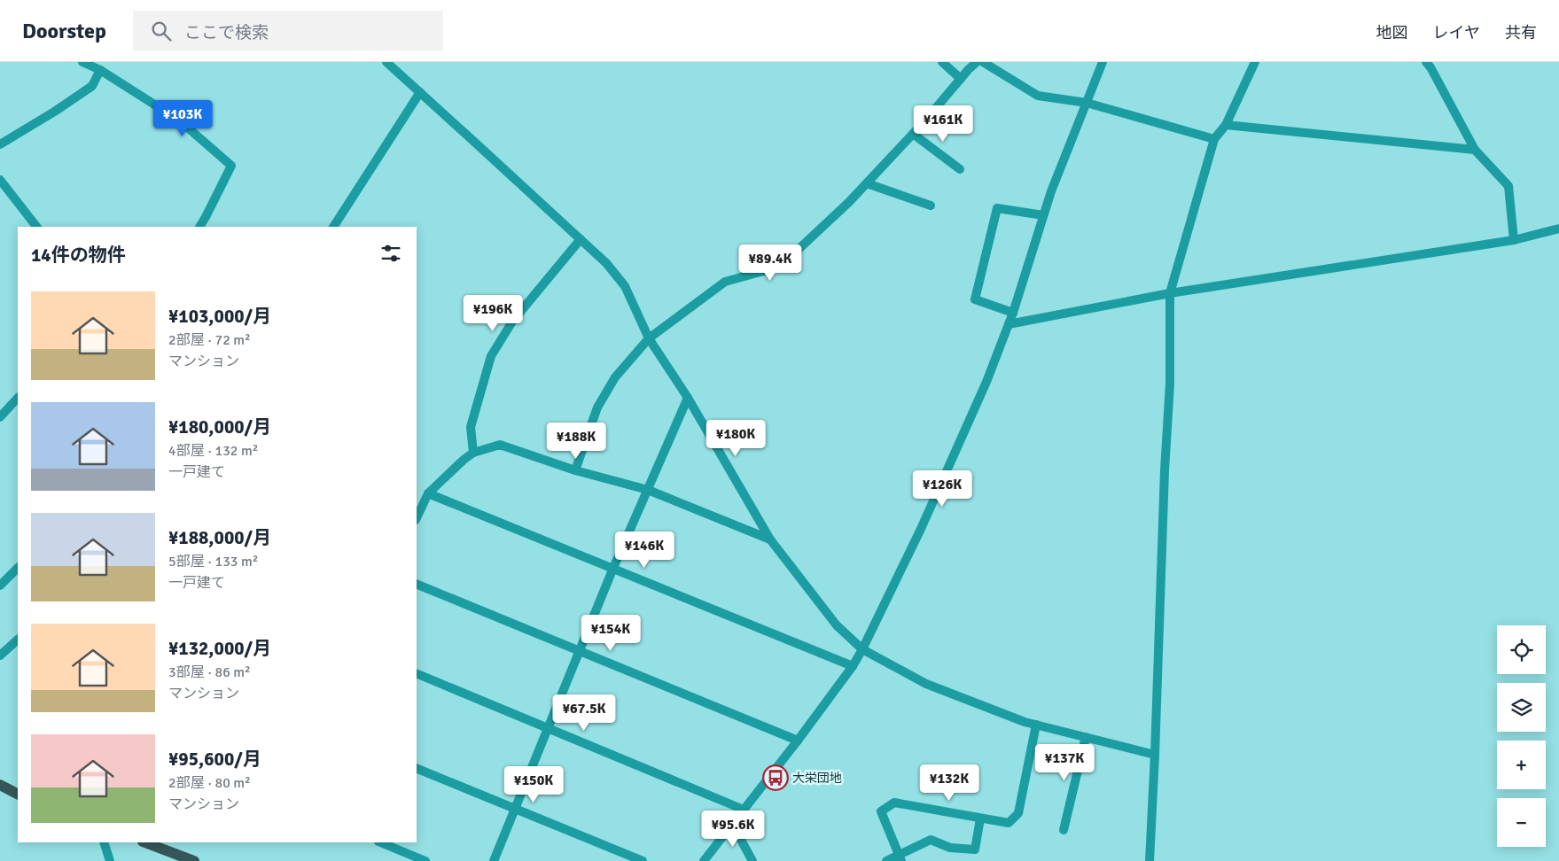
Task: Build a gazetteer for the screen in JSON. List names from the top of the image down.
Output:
{
  "places": {
    "bus stop": ["大栄団地"]
  },
  "page": {
    "header": "Doorstep",
    "search": "ここで検索",
    "nav": ["地図", "レイヤ", "共有"],
    "price": [
      "¥103K",
      "¥161K",
      "¥89.4K",
      "¥196K",
      "¥180K",
      "¥188K",
      "¥126K",
      "¥146K",
      "¥154K",
      "¥67.5K",
      "¥137K",
      "¥132K",
      "¥150K",
      "¥95.6K"
    ],
    "heading": "14件の物件",
    "list": [
      {
        "name": "¥103,000/月",
        "note": "2部屋 · 72 m² · マンション"
      },
      {
        "name": "¥180,000/月",
        "note": "4部屋 · 132 m² · 一戸建て"
      },
      {
        "name": "¥188,000/月",
        "note": "5部屋 · 133 m² · 一戸建て"
      },
      {
        "name": "¥132,000/月",
        "note": "3部屋 · 86 m² · マンション"
      },
      {
        "name": "¥95,600/月",
        "note": "2部屋 · 80 m² · マンション"
      }
    ],
    "map_buttons": ["+", "−"]
  }
}
